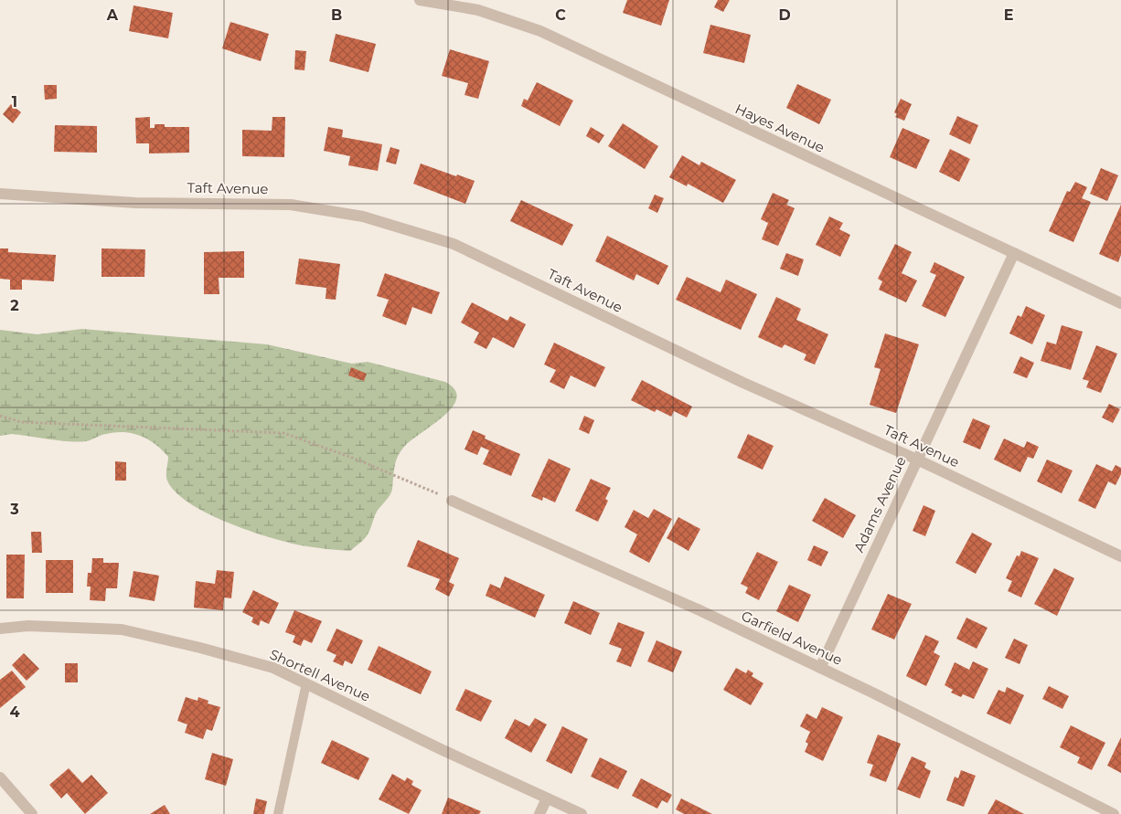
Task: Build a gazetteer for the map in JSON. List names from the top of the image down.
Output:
{
  "streets": {
    "street": [
      "Hayes Avenue",
      "Taft Avenue",
      "Adams Avenue",
      "Garfield Avenue",
      "Shortell Avenue"
    ]
  },
  "crossings": [
    ["Hayes Avenue", "Adams Avenue"],
    ["Taft Avenue", "Adams Avenue"],
    ["Adams Avenue", "Garfield Avenue"]
  ],
  "grid": {
    "columns": [
      "A",
      "B",
      "C",
      "D",
      "E"
    ],
    "rows": [
      "1",
      "2",
      "3",
      "4"
    ]
  }
}
